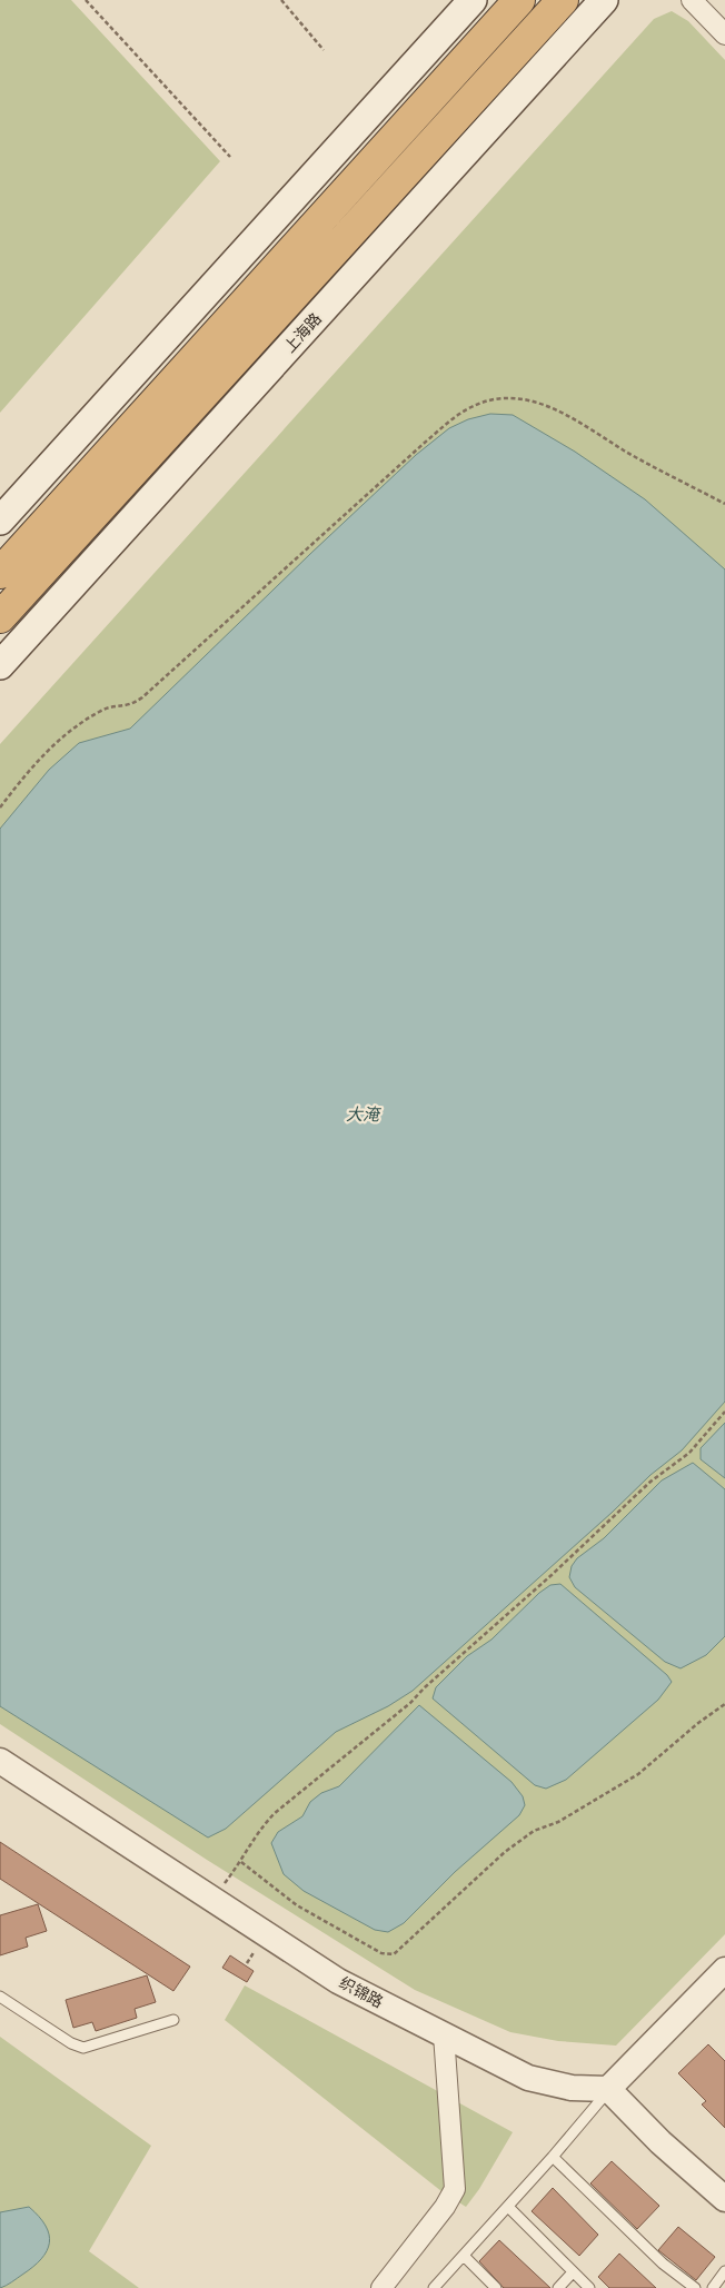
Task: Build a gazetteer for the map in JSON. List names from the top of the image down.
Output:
{
  "streets": {
    "highway": ["上海路"],
    "street": ["织锦路"]
  },
  "water": ["大淹"]
}
